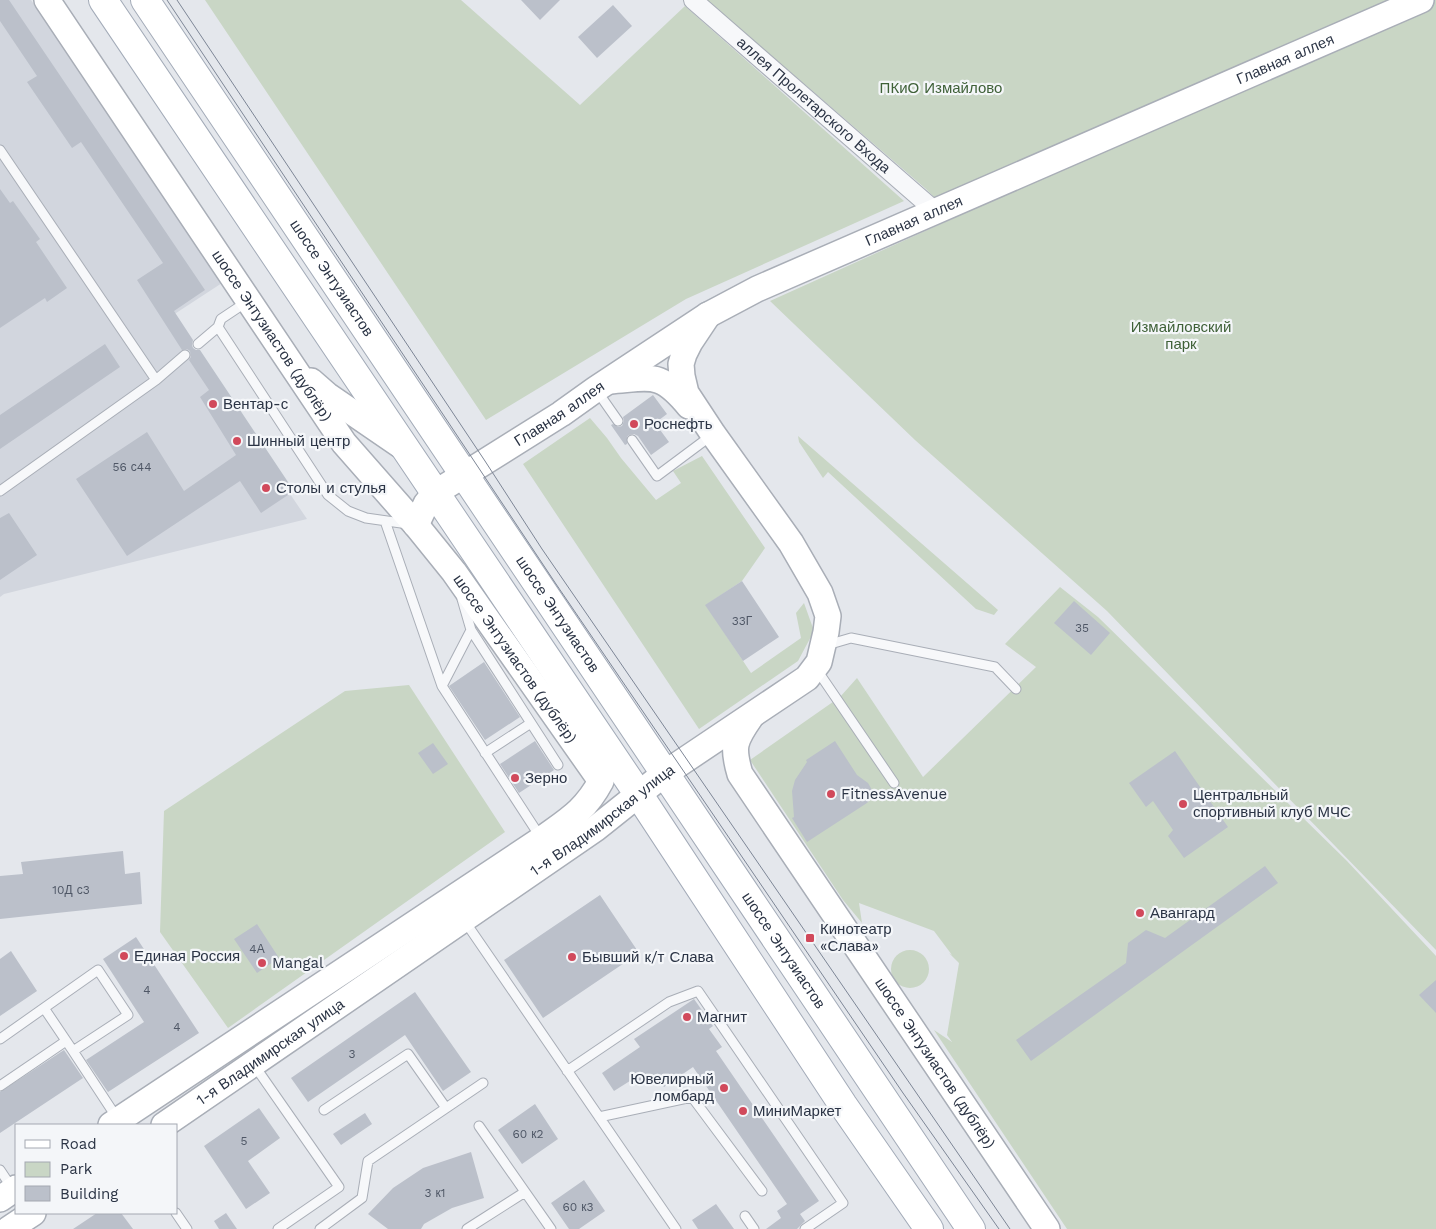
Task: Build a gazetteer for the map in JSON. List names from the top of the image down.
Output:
{
  "streets": {
    "main road": [
      "Главная аллея",
      "шоссе Энтузиастов",
      "шоссе Энтузиастов (дублёр)",
      "1-я Владимирская улица"
    ],
    "street": ["аллея Пролетарского Входа"]
  },
  "crossings": [
    ["Главная аллея", "аллея Пролетарского Входа"],
    ["Главная аллея", "шоссе Энтузиастов"],
    ["шоссе Энтузиастов", "1-я Владимирская улица"],
    ["шоссе Энтузиастов (дублёр)", "1-я Владимирская улица"]
  ],
  "parks": ["ПКиО Измайлово", "Измайловский парк"],
  "places": {
    "other": [
      "Вентар-с",
      "Роснефть",
      "Шинный центр",
      "Столы и стулья",
      "Зерно",
      "FitnessAvenue",
      "Центральный спортивный клуб МЧС",
      "Авангард",
      "Единая Россия",
      "Бывший к/т Слава",
      "Mangal",
      "Магнит",
      "Ювелирный ломбард",
      "МиниМаркет"
    ],
    "transit": ["Кинотеатр «Слава»"]
  },
  "house_numbers": [
    "56 с44",
    "33Г",
    "35",
    "10Д с3",
    "4А",
    "4",
    "4",
    "3",
    "60 к2",
    "5",
    "3 к1",
    "60 к3"
  ],
  "legend": ["Road", "Park", "Building"]
}
